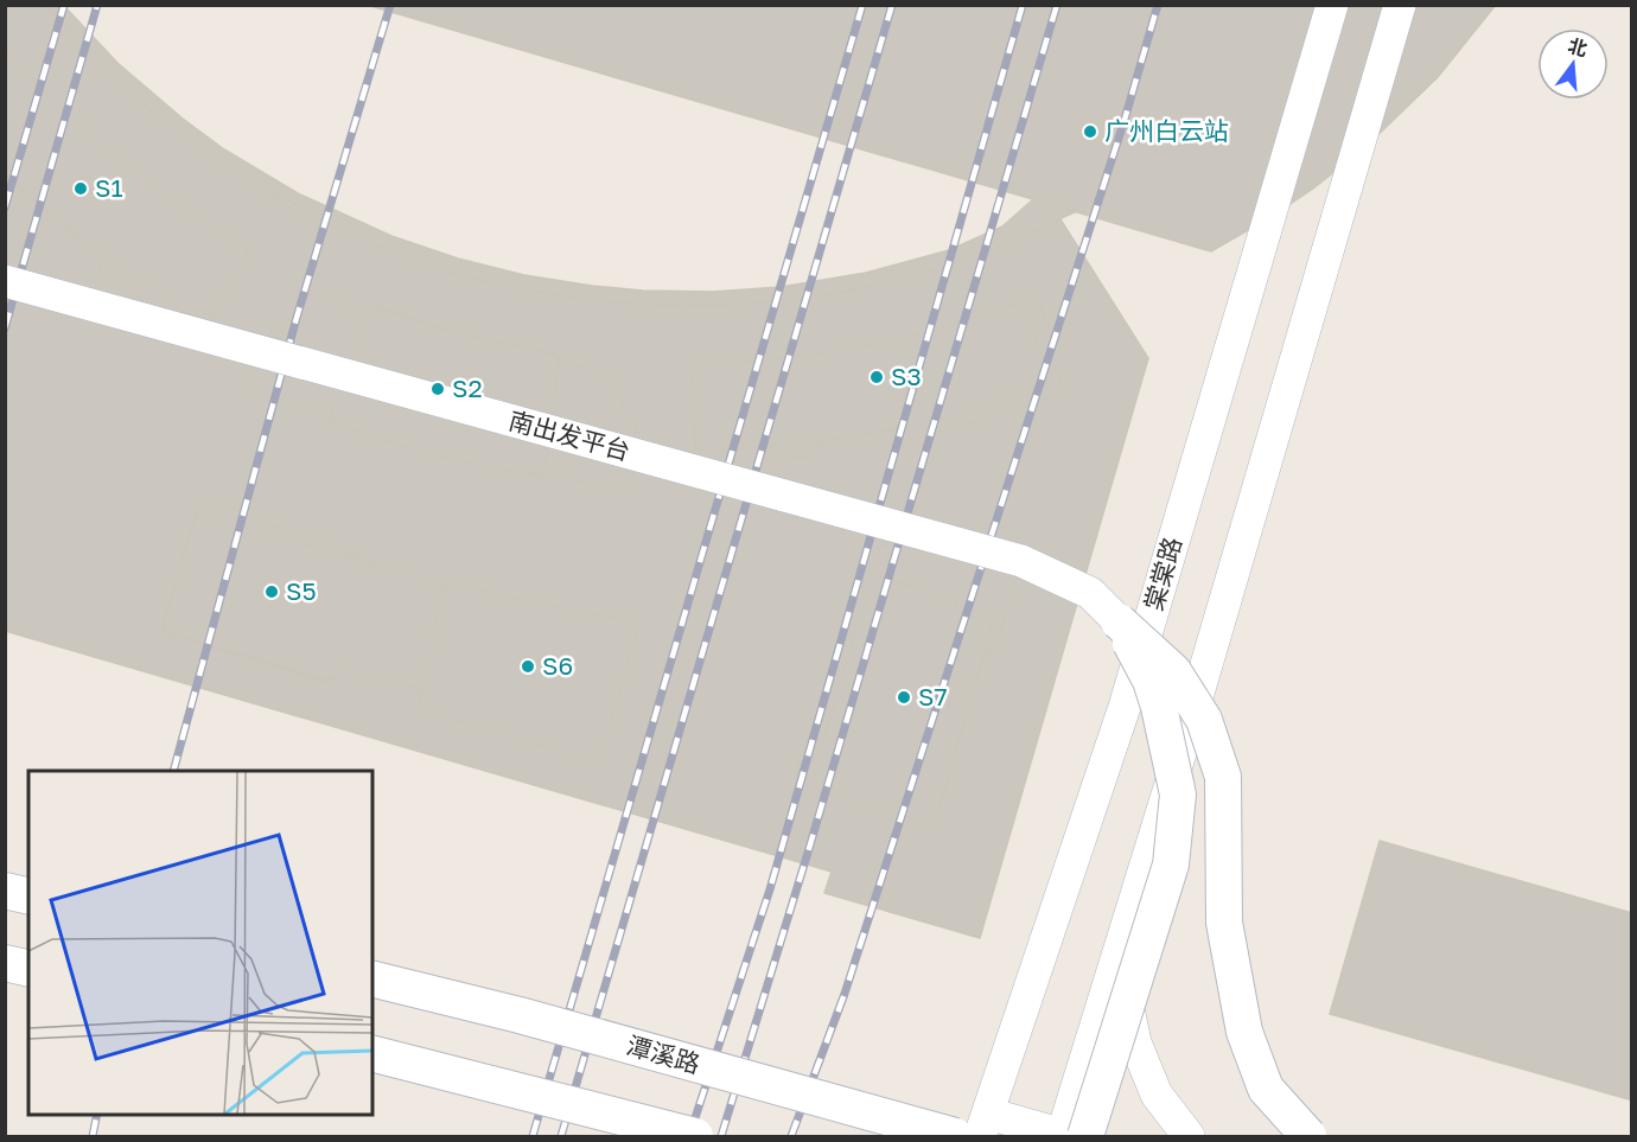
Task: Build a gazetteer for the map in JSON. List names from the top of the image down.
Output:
{
  "streets": {
    "main road": ["潭溪路"],
    "street": ["南出发平台", "棠棠路"]
  },
  "places": [
    "广州白云站",
    "S1",
    "S3",
    "S2",
    "S5",
    "S6",
    "S7"
  ],
  "north": "top"
}
